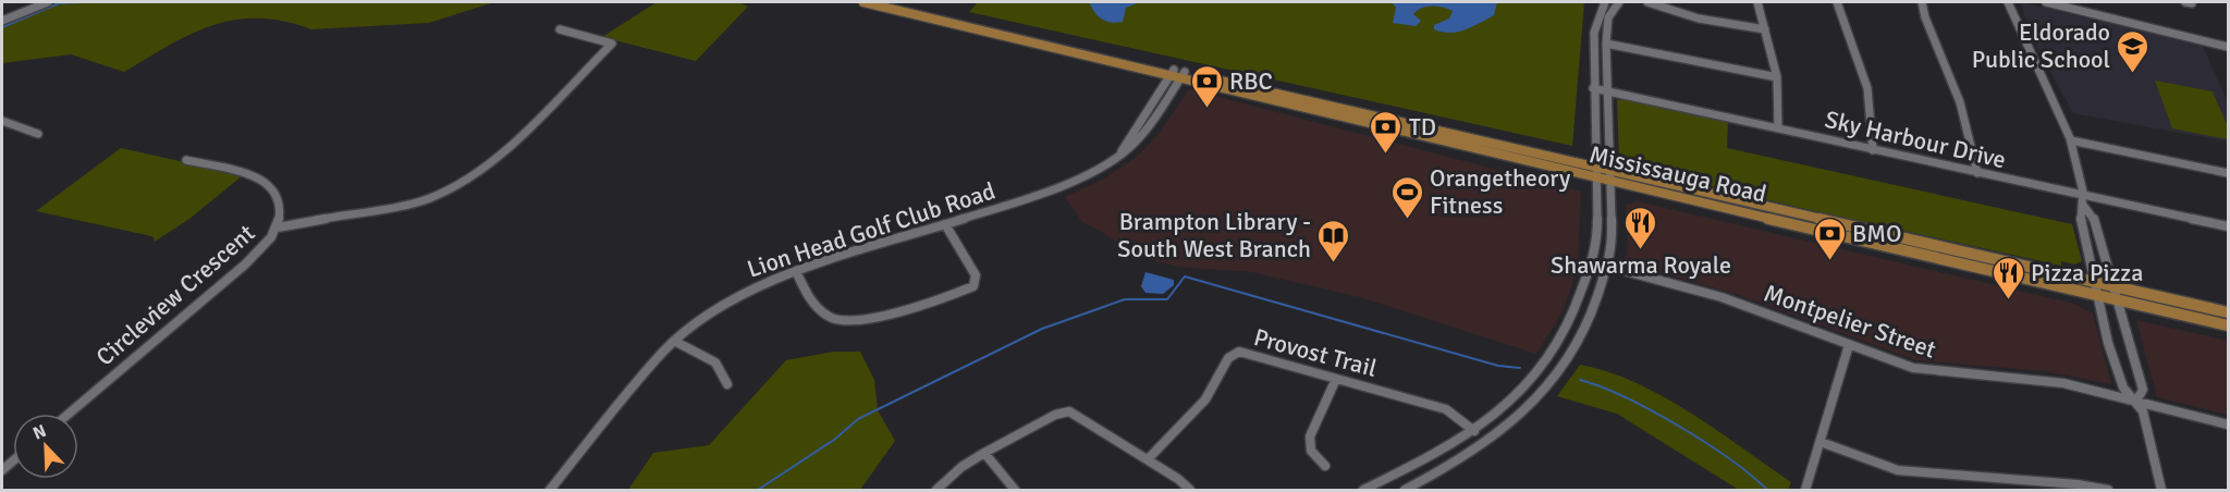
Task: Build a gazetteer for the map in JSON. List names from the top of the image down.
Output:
{
  "streets": {
    "main road": ["Mississauga Road"],
    "street": [
      "Sky Harbour Drive",
      "Lion Head Golf Club Road",
      "Circleview Crescent",
      "Montpelier Street",
      "Provost Trail"
    ]
  },
  "crossings": [
    ["Mississauga Road", "Lion Head Golf Club Road"]
  ],
  "places": {
    "school or university": ["Eldorado Public School"],
    "bank": ["RBC", "TD", "BMO"],
    "sports": ["Orangetheory Fitness"],
    "restaurant": ["Shawarma Royale", "Pizza Pizza"],
    "library": ["Brampton Library - South West Branch"]
  },
  "north": "top left"
}
